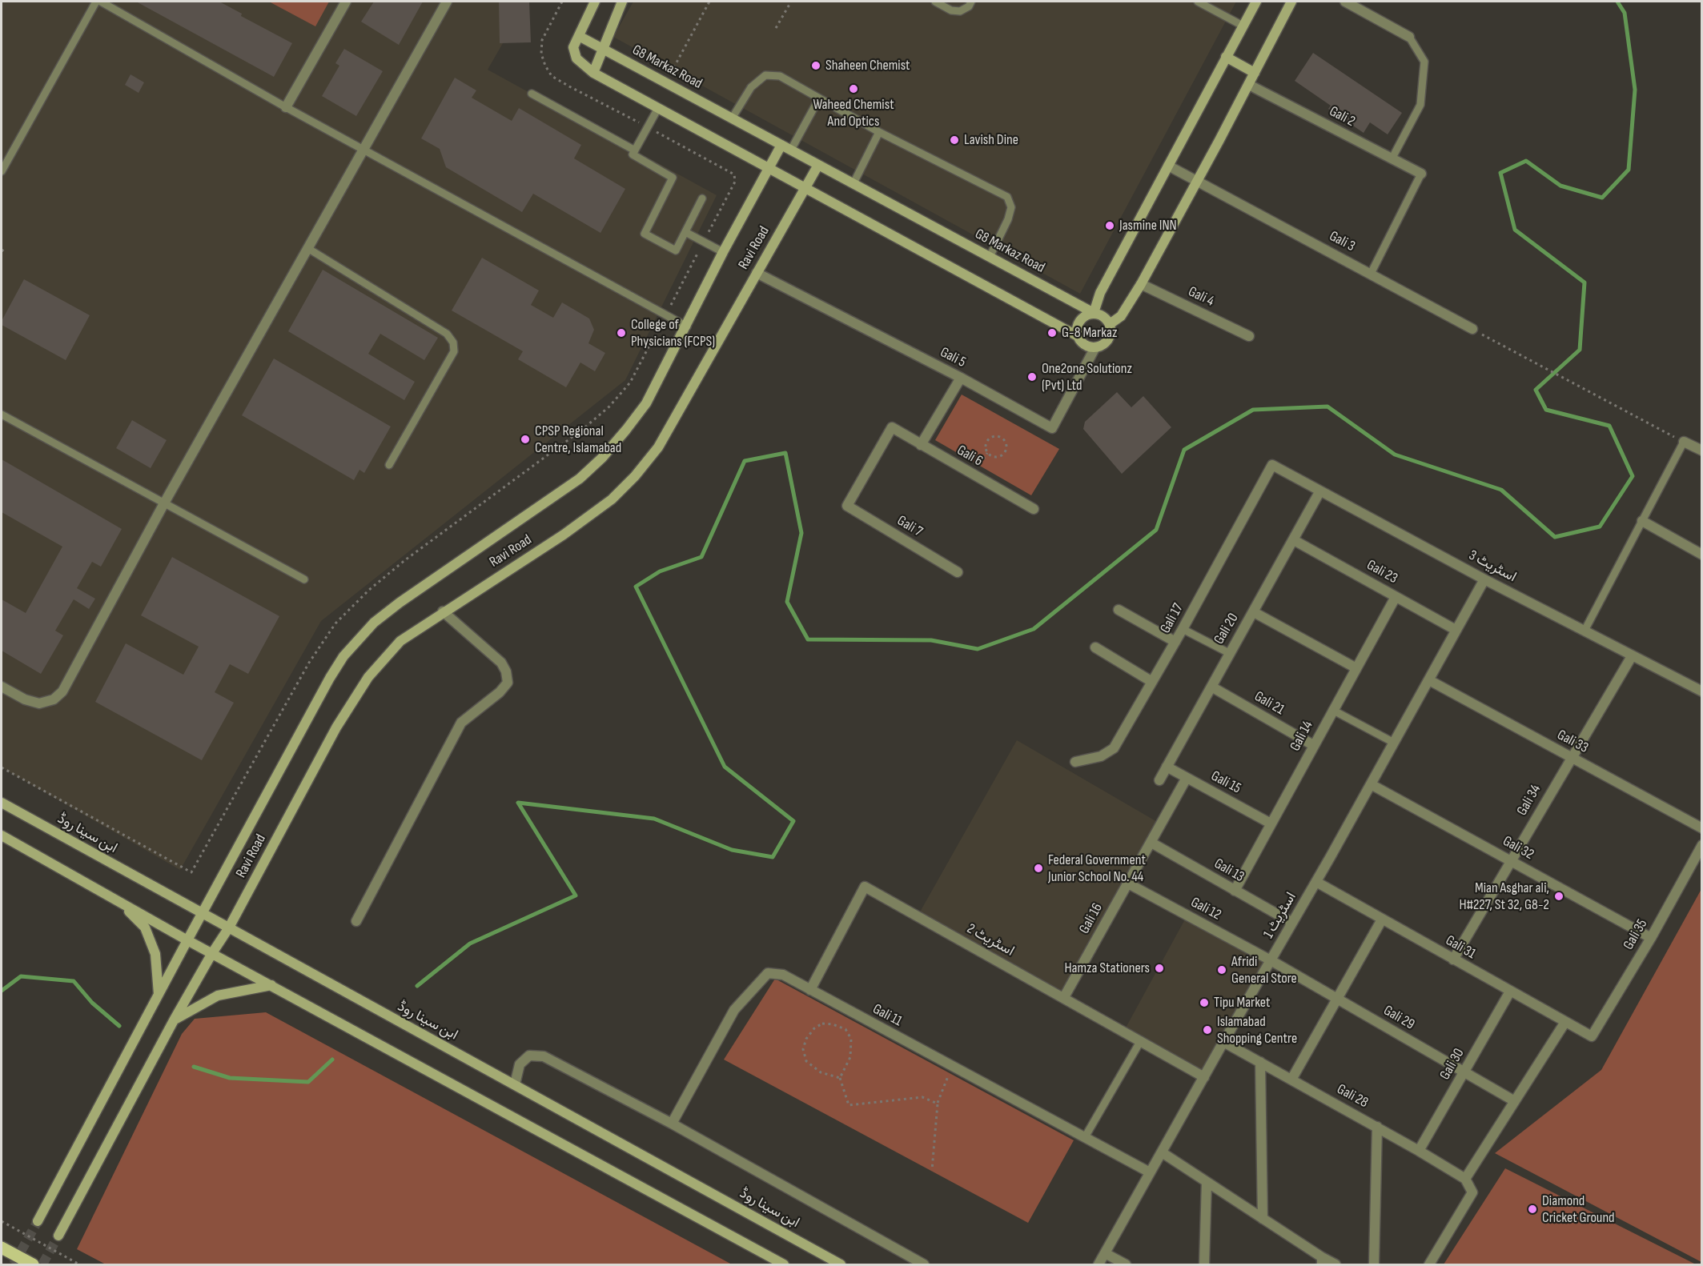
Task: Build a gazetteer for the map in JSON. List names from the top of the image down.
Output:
{
  "streets": {
    "street": [
      "G8 Markaz Road",
      "Gali 2",
      "Gali 3",
      "Ravi Road",
      "Gali 4",
      "Gali 5",
      "Gali 6",
      "Gali 7",
      "اسٹریٹ 3",
      "Gali 23",
      "Gali 17",
      "Gali 20",
      "Gali 21",
      "Gali 14",
      "Gali 33",
      "Gali 15",
      "Gali 34",
      "ابن سینا روڈ",
      "Gali 32",
      "Gali 13",
      "Gali 12",
      "اسٹریٹ 1",
      "Gali 16",
      "Gali 35",
      "اسٹریٹ 2",
      "Gali 31",
      "Gali 11",
      "Gali 29",
      "Gali 30",
      "Gali 28"
    ]
  },
  "crossings": [
    ["G8 Markaz Road", "Ravi Road"],
    ["G8 Markaz Road", "Gali 5"],
    ["Ravi Road", "Gali 5"],
    ["Ravi Road", "ابن سینا روڈ"],
    ["Gali 6", "Gali 7"],
    ["اسٹریٹ 3", "Gali 17"],
    ["اسٹریٹ 3", "Gali 20"],
    ["اسٹریٹ 3", "Gali 34"],
    ["اسٹریٹ 3", "اسٹریٹ 1"],
    ["Gali 23", "Gali 20"],
    ["Gali 23", "Gali 14"],
    ["Gali 23", "اسٹریٹ 1"],
    ["Gali 20", "Gali 21"],
    ["Gali 20", "Gali 15"],
    ["Gali 21", "Gali 14"],
    ["Gali 14", "Gali 15"],
    ["Gali 14", "Gali 13"],
    ["Gali 33", "Gali 34"],
    ["Gali 33", "اسٹریٹ 1"],
    ["Gali 15", "Gali 16"],
    ["Gali 34", "Gali 32"],
    ["Gali 34", "Gali 31"],
    ["Gali 32", "اسٹریٹ 1"],
    ["Gali 32", "Gali 35"],
    ["Gali 13", "اسٹریٹ 1"],
    ["Gali 13", "Gali 16"],
    ["Gali 12", "اسٹریٹ 1"],
    ["Gali 12", "Gali 16"],
    ["Gali 12", "Gali 29"],
    ["اسٹریٹ 1", "اسٹریٹ 2"],
    ["اسٹریٹ 1", "Gali 31"],
    ["اسٹریٹ 1", "Gali 11"],
    ["اسٹریٹ 1", "Gali 29"],
    ["اسٹریٹ 1", "Gali 28"],
    ["Gali 16", "اسٹریٹ 2"],
    ["Gali 35", "Gali 31"],
    ["اسٹریٹ 2", "Gali 11"],
    ["Gali 31", "Gali 30"],
    ["Gali 29", "Gali 30"],
    ["Gali 30", "Gali 28"]
  ],
  "places": [
    "Shaheen Chemist",
    "Waheed Chemist And Optics",
    "Lavish Dine",
    "Jasmine INN",
    "College of Physicians (FCPS)",
    "G-8 Markaz",
    "One2one Solutionz (Pvt) Ltd",
    "CPSP Regional Centre, Islamabad",
    "Federal Government Junior School No. 44",
    "Mian Asghar ali, H#227, St 32, G8-2",
    "Hamza Stationers",
    "Afridi General Store",
    "Tipu Market",
    "Islamabad Shopping Centre",
    "Diamond Cricket Ground"
  ]
}
